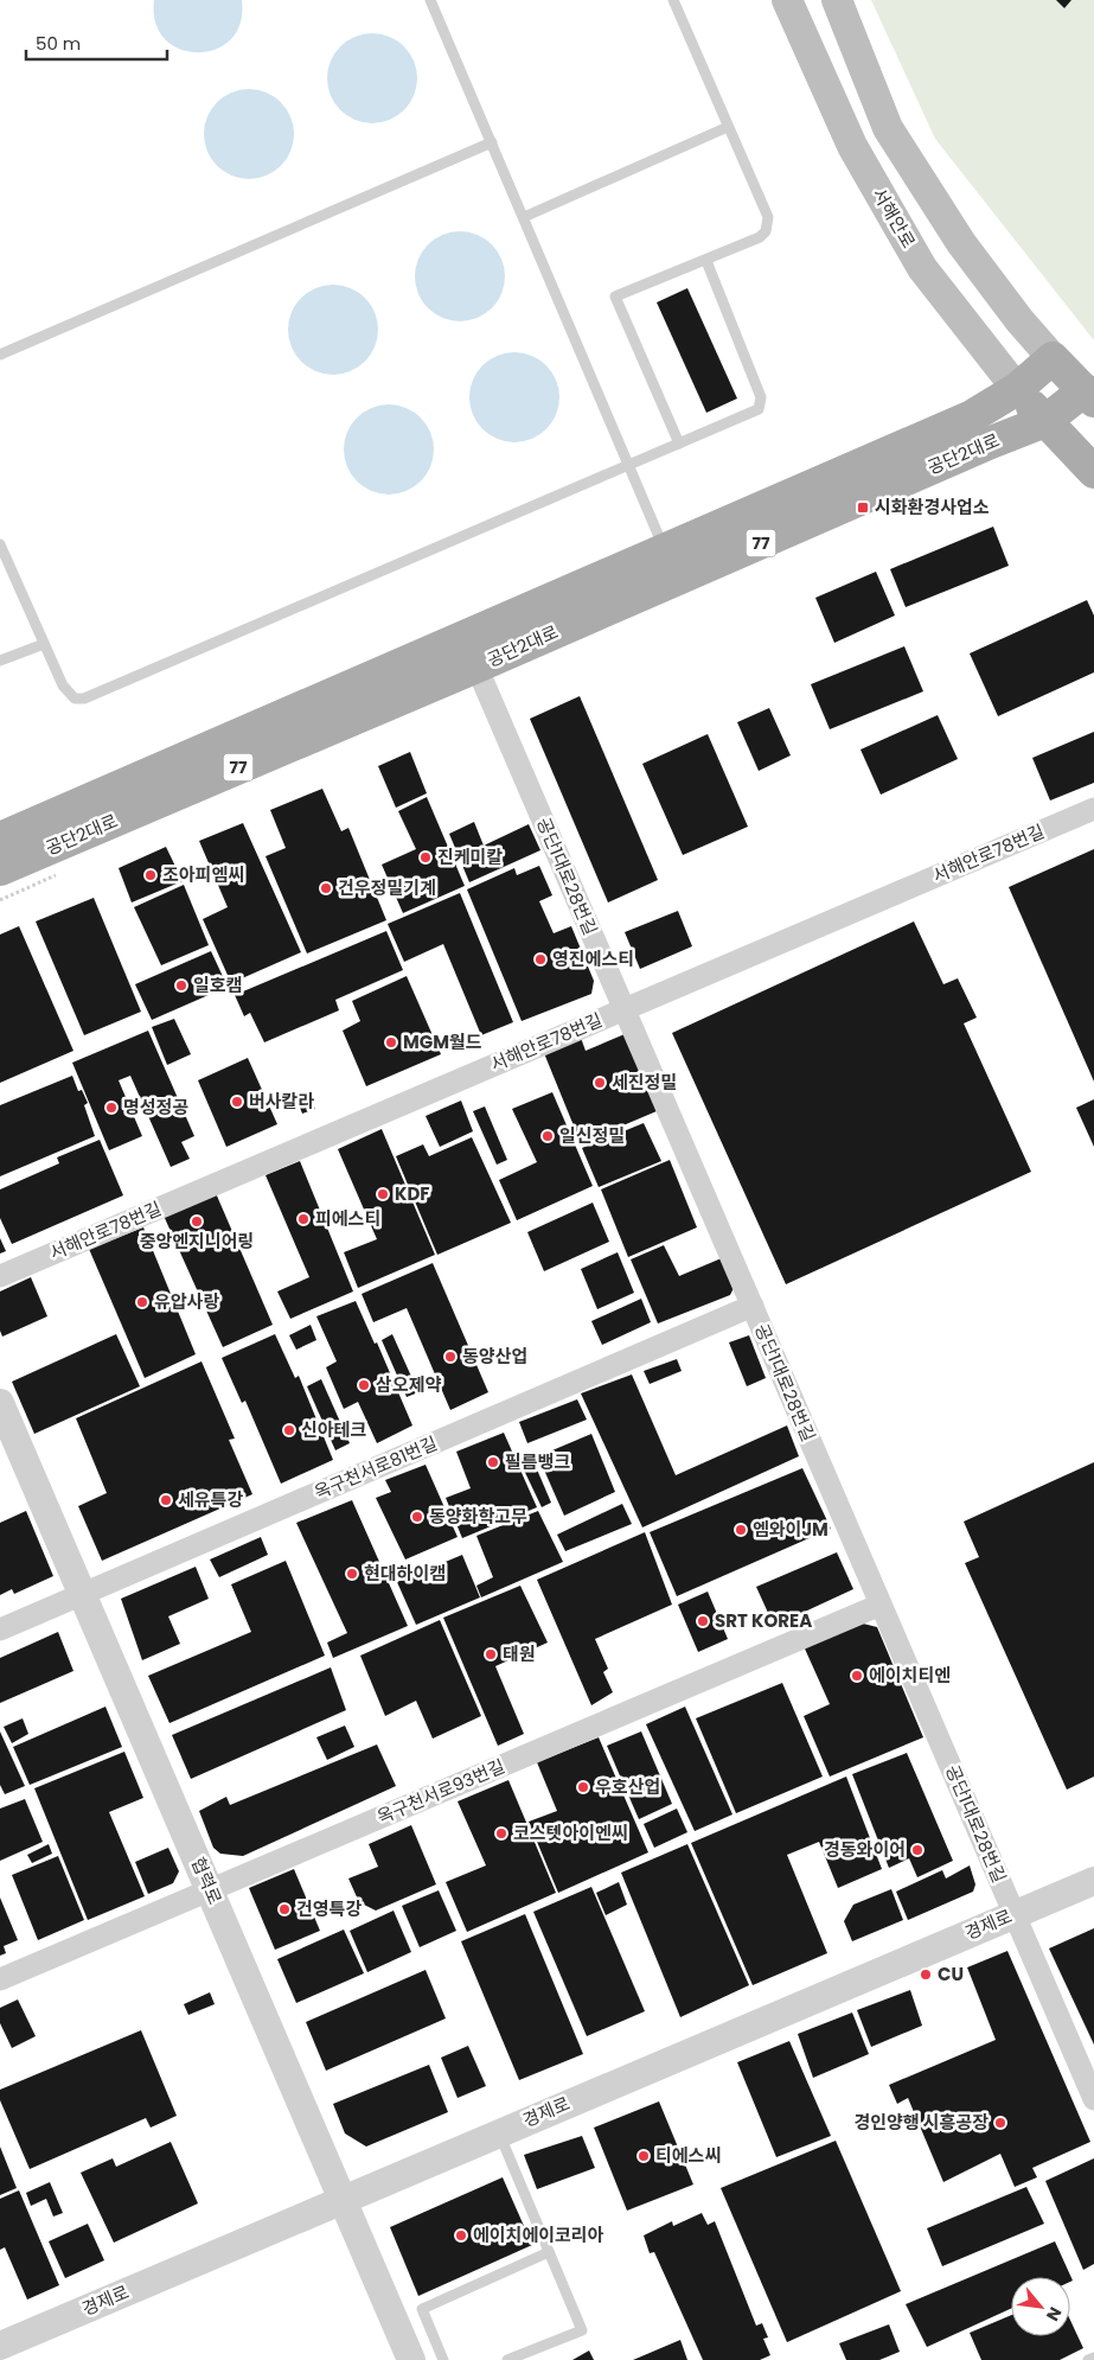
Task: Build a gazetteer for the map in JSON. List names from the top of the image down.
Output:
{
  "streets": {
    "main road": ["서해안로", "공단2대로", "77"],
    "street": [
      "서해안로78번길",
      "공단1대로28번길",
      "옥구천서로81번길",
      "옥구천서로93번길",
      "협력로",
      "경제로"
    ]
  },
  "crossings": [
    ["서해안로", "공단2대로"],
    ["서해안로", "77"],
    ["공단2대로", "77"],
    ["공단2대로", "공단1대로28번길"],
    ["서해안로78번길", "공단1대로28번길"],
    ["공단1대로28번길", "옥구천서로81번길"],
    ["공단1대로28번길", "옥구천서로93번길"],
    ["공단1대로28번길", "경제로"],
    ["옥구천서로81번길", "협력로"],
    ["옥구천서로93번길", "협력로"],
    ["협력로", "경제로"]
  ],
  "places": {
    "transit": ["시화환경사업소"],
    "other": [
      "진케미칼",
      "조아피엠씨",
      "건우정밀기계",
      "영진에스티",
      "일호캠",
      "MGM월드",
      "세진정밀",
      "버사칼라",
      "명성정공",
      "일신정밀",
      "KDF",
      "피에스티",
      "중앙엔지니어링",
      "유압사랑",
      "동양산업",
      "삼오제약",
      "신아테크",
      "필름뱅크",
      "세유특강",
      "동양화학고무",
      "엠와이JM",
      "현대하이캠",
      "SRT KOREA",
      "태원",
      "에이치티엔",
      "우호산업",
      "코스텟아이엔씨",
      "경동와이어",
      "건영특강",
      "CU",
      "경인양행 시흥공장",
      "티에스씨",
      "에이치에이코리아"
    ]
  },
  "scale_bar": "50 m",
  "north": "bottom right"
}
